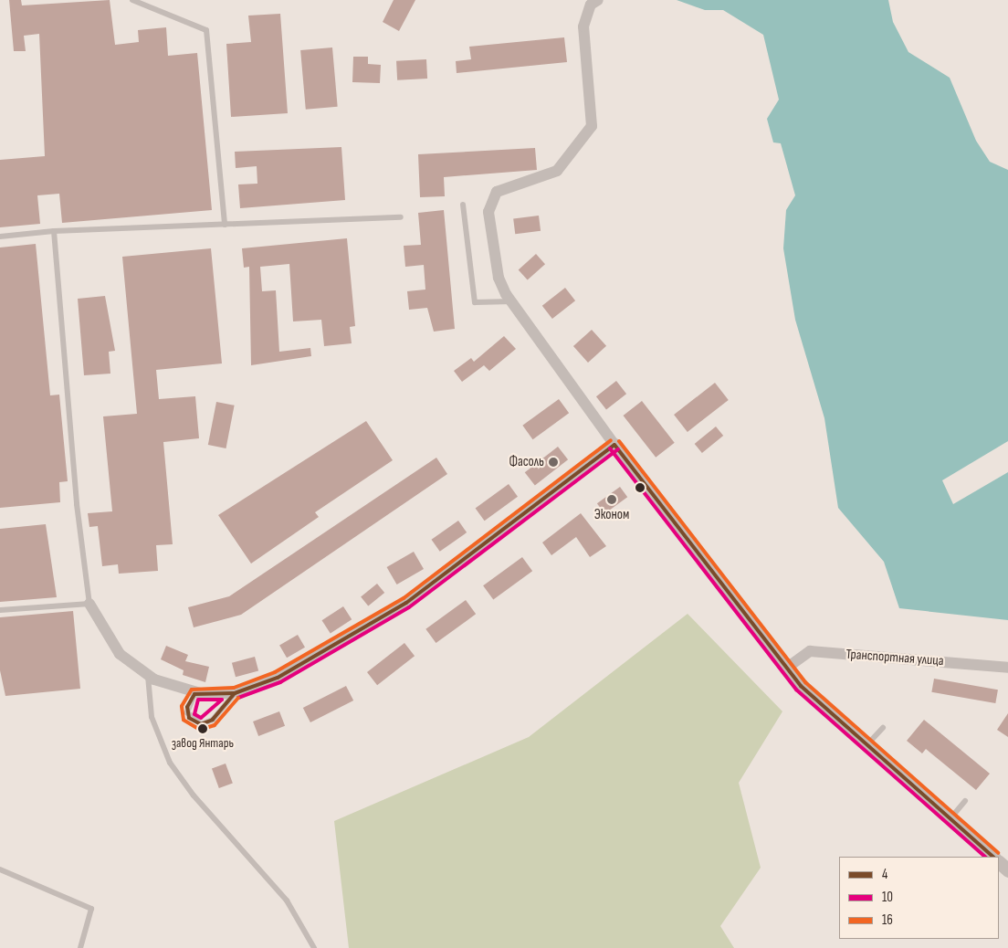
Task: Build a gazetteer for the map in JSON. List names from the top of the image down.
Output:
{
  "streets": {
    "street": ["Транспортная улица"]
  },
  "places": ["Фасоль", "Эконом", "завод Янтарь"],
  "lines": ["transit line 16", "transit line 4", "transit line 10"],
  "legend": ["4", "10", "16"]
}
